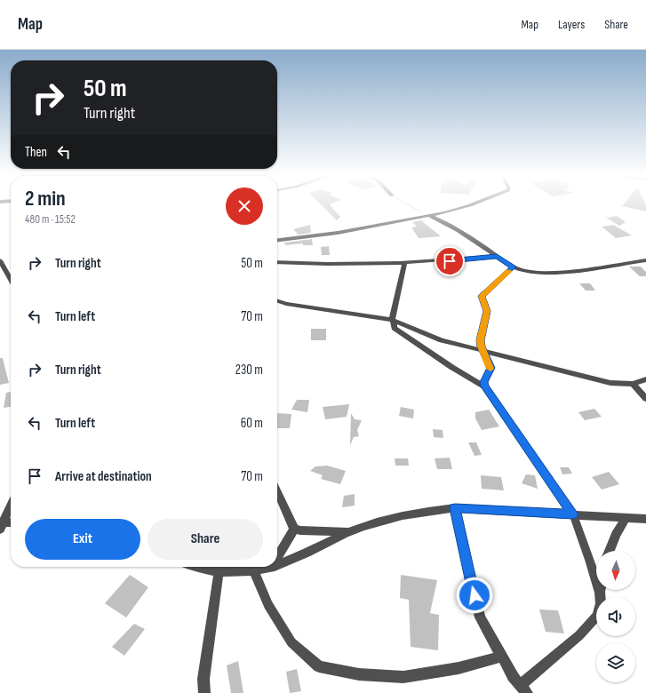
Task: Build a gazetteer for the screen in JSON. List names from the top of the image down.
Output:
{
  "north": "bottom",
  "page": {
    "header": "Map",
    "nav": ["Map", "Layers", "Share"],
    "turn": ["50 m", "Turn right"],
    "then": "Then",
    "heading": ["2 min", "480 m · 15:52"],
    "list": [
      {
        "name": "Turn right",
        "value": "50 m"
      },
      {
        "name": "Turn left",
        "value": "70 m"
      },
      {
        "name": "Turn right",
        "value": "230 m"
      },
      {
        "name": "Turn left",
        "value": "60 m"
      },
      {
        "name": "Arrive at destination",
        "value": "70 m"
      }
    ],
    "buttons": ["Exit", "Share"]
  }
}
